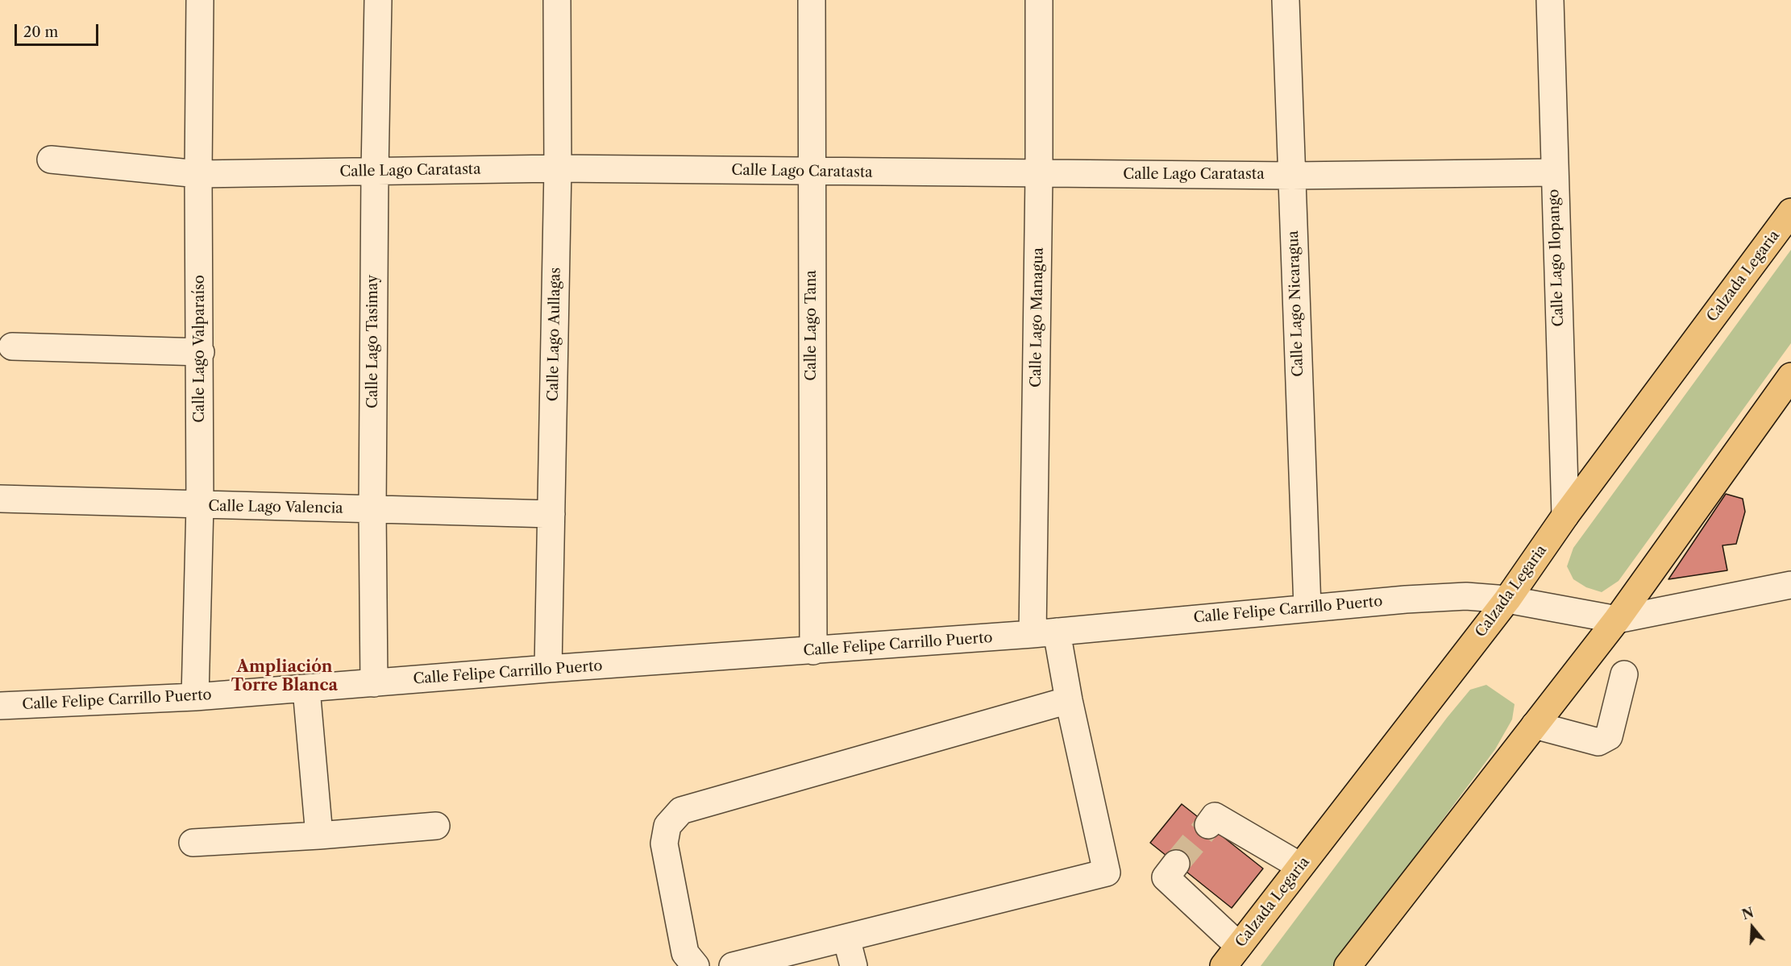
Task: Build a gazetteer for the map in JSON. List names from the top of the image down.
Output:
{
  "streets": {
    "main road": ["Calzada Legaria"],
    "street": [
      "Calle Lago Caratasta",
      "Calle Lago Ilopango",
      "Calle Lago Nicaragua",
      "Calle Lago Managua",
      "Calle Lago Tana",
      "Calle Lago Aullagas",
      "Calle Lago Tasimay",
      "Calle Lago Valparaíso",
      "Calle Lago Valencia",
      "Calle Felipe Carrillo Puerto"
    ]
  },
  "crossings": [
    ["Calle Lago Caratasta", "Calle Lago Ilopango"],
    ["Calle Lago Caratasta", "Calle Lago Nicaragua"],
    ["Calle Lago Caratasta", "Calle Lago Managua"],
    ["Calle Lago Caratasta", "Calle Lago Tana"],
    ["Calle Lago Caratasta", "Calle Lago Aullagas"],
    ["Calle Lago Caratasta", "Calle Lago Tasimay"],
    ["Calle Lago Caratasta", "Calle Lago Valparaíso"],
    ["Calle Lago Ilopango", "Calzada Legaria"],
    ["Calzada Legaria", "Calle Felipe Carrillo Puerto"],
    ["Calle Lago Nicaragua", "Calle Felipe Carrillo Puerto"],
    ["Calle Lago Managua", "Calle Felipe Carrillo Puerto"],
    ["Calle Lago Tana", "Calle Felipe Carrillo Puerto"],
    ["Calle Lago Aullagas", "Calle Lago Valencia"],
    ["Calle Lago Aullagas", "Calle Felipe Carrillo Puerto"],
    ["Calle Lago Tasimay", "Calle Lago Valencia"],
    ["Calle Lago Tasimay", "Calle Felipe Carrillo Puerto"],
    ["Calle Lago Valparaíso", "Calle Lago Valencia"],
    ["Calle Lago Valparaíso", "Calle Felipe Carrillo Puerto"]
  ],
  "districts": ["Ampliación Torre Blanca"],
  "scale_bar": "20 m",
  "north": "top"
}
